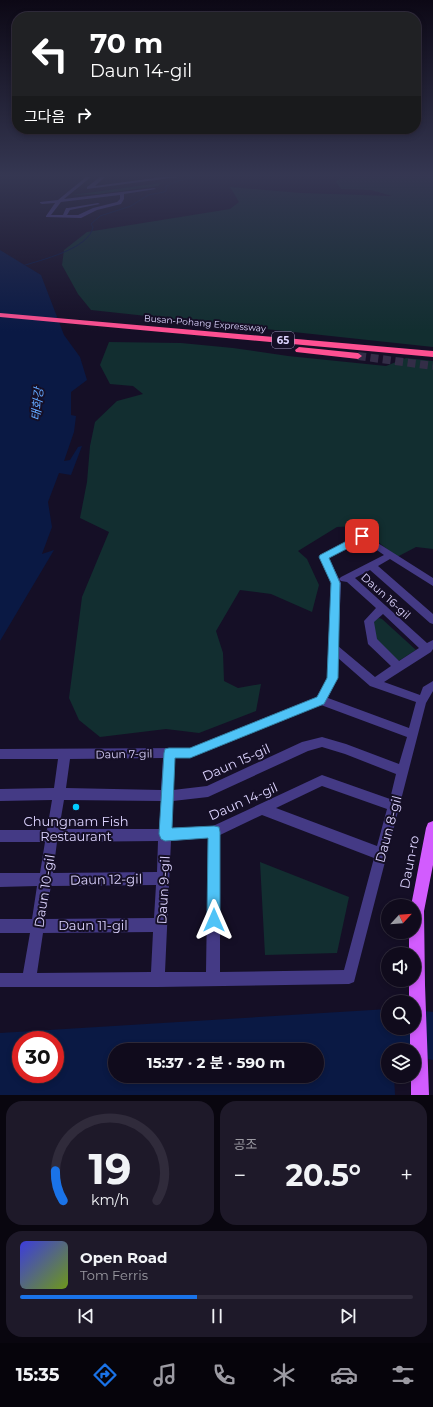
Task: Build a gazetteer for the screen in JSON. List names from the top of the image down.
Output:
{
  "streets": {
    "highway": ["Busan-Pohang Expressway", "65"],
    "main road": ["Daun-ro"],
    "street": [
      "Daun 16-gil",
      "Daun 7-gil",
      "Daun 15-gil",
      "Daun 14-gil",
      "Daun 8-gil",
      "Daun 12-gil",
      "Daun 9-gil",
      "Daun 10-gil",
      "Daun 11-gil"
    ]
  },
  "crossings": [
    ["Daun 7-gil", "Daun 9-gil"],
    ["Daun 7-gil", "Daun 10-gil"],
    ["Daun 15-gil", "Daun 8-gil"],
    ["Daun 15-gil", "Daun 9-gil"],
    ["Daun 15-gil", "Daun 10-gil"],
    ["Daun 14-gil", "Daun 8-gil"],
    ["Daun 14-gil", "Daun 9-gil"],
    ["Daun 14-gil", "Daun 10-gil"],
    ["Daun 12-gil", "Daun 9-gil"],
    ["Daun 12-gil", "Daun 10-gil"],
    ["Daun 9-gil", "Daun 11-gil"],
    ["Daun 10-gil", "Daun 11-gil"]
  ],
  "water": ["태화강"],
  "places": ["Chungnam Fish Restaurant"],
  "north": "top right",
  "page": {
    "turn": ["70 m", "Daun 14-gil"],
    "then": "그다음",
    "limit": "30",
    "trip": "15:37 · 2 분 · 590 m",
    "tile": "공조",
    "heat": ["−", "20.5°", "+"],
    "song": ["Open Road", "Tom Ferris"],
    "tabs": "15:35",
    "gauge": ["19", "km/h"]
  }
}
